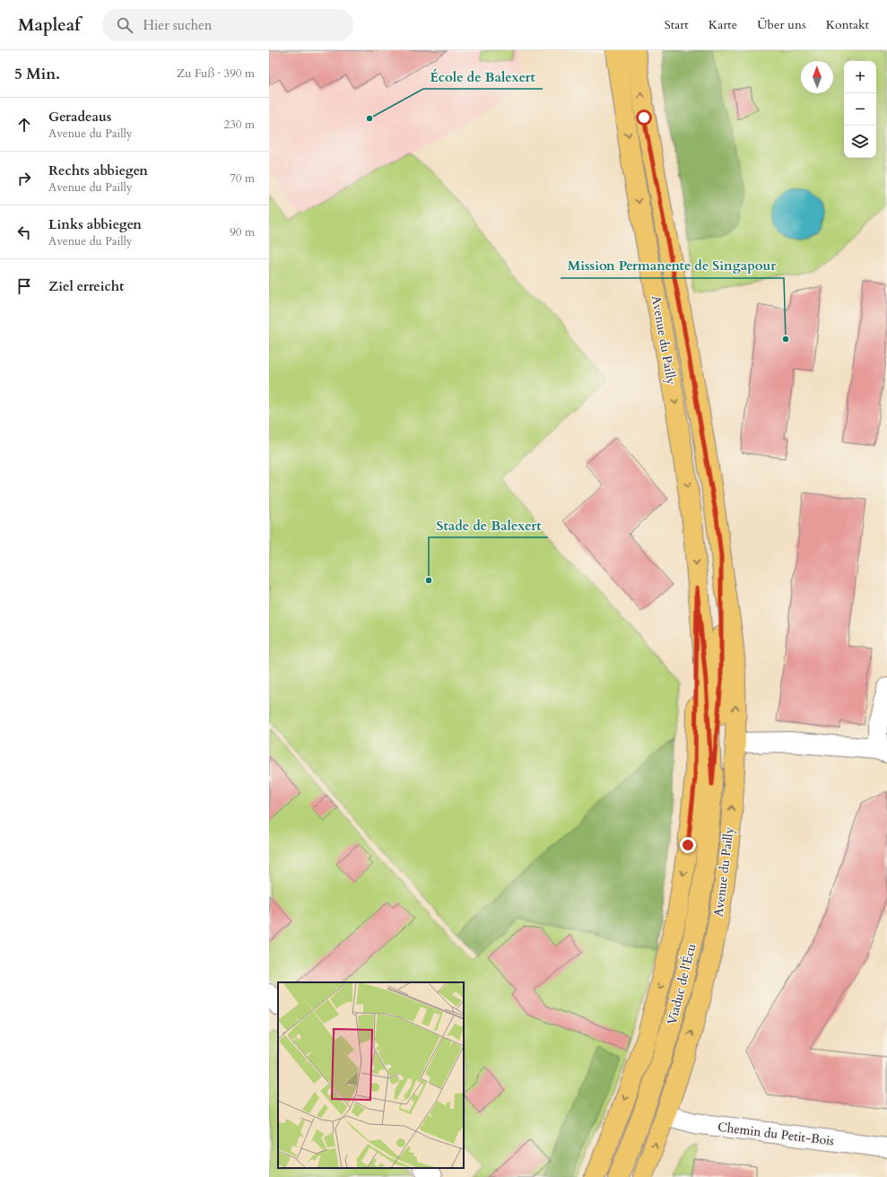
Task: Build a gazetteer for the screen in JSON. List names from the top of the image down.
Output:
{
  "streets": {
    "main road": ["Avenue du Pailly", "Viaduc de l'Écu"],
    "street": ["Chemin du Petit-Bois"]
  },
  "crossings": [
    ["Avenue du Pailly", "Viaduc de l'Écu"],
    ["Avenue du Pailly", "Chemin du Petit-Bois"]
  ],
  "places": ["École de Balexert", "Mission Permanente de Singapour", "Stade de Balexert"],
  "north": "top",
  "page": {
    "header": "Mapleaf",
    "search": "Hier suchen",
    "nav": [
      "Start",
      "Karte",
      "Über uns",
      "Kontakt"
    ],
    "heading": ["5 Min.", "Zu Fuß · 390 m"],
    "map_buttons": ["+", "−"],
    "list": [
      ["Geradeaus", "Avenue du Pailly", "230 m"],
      ["Rechts abbiegen", "Avenue du Pailly", "70 m"],
      ["Links abbiegen", "Avenue du Pailly", "90 m"],
      "Ziel erreicht"
    ]
  }
}
